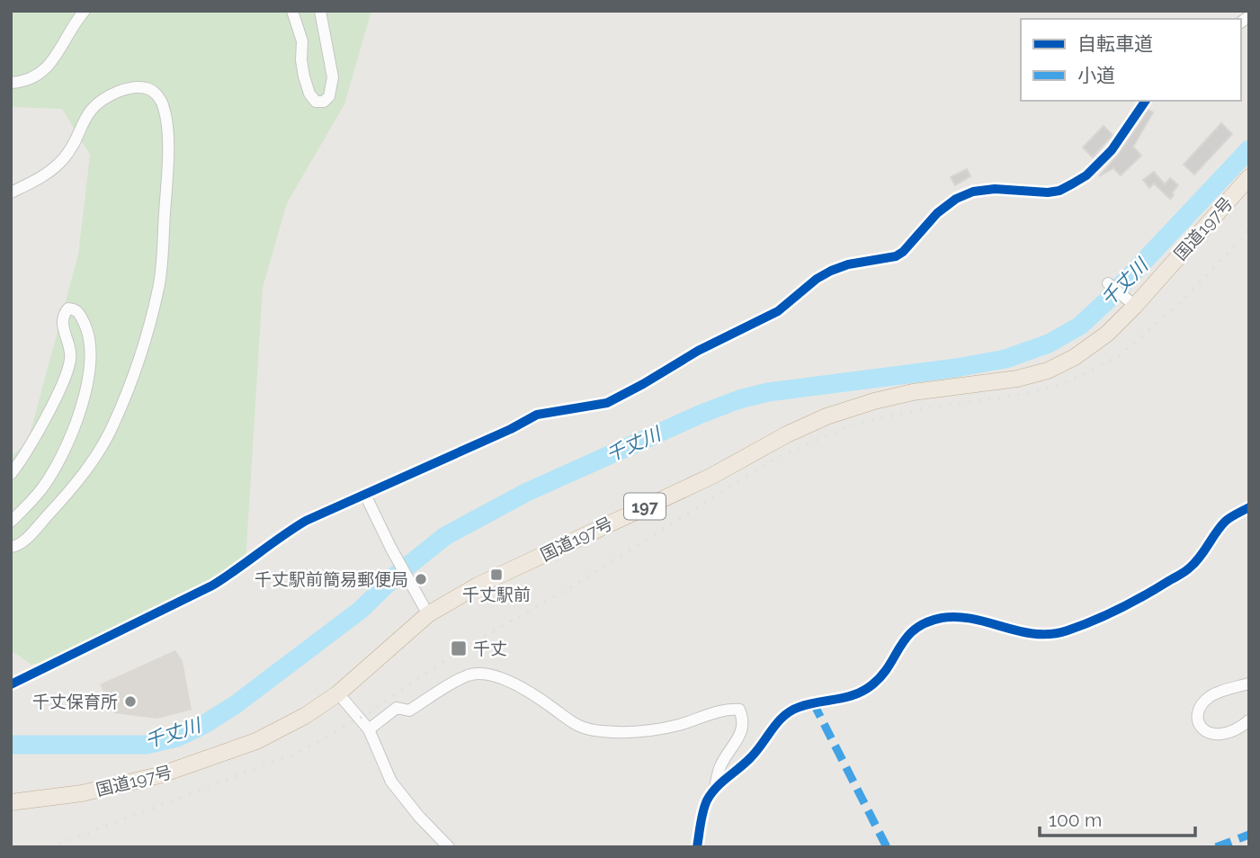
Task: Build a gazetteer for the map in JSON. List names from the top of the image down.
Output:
{
  "streets": {
    "highway": ["国道197号", "197"]
  },
  "water": ["千丈川"],
  "places": {
    "transit": ["千丈駅前", "千丈"],
    "other": ["千丈駅前簡易郵便局", "千丈保育所"]
  },
  "legend": ["自転車道", "小道"],
  "scale_bar": "100 m"
}
